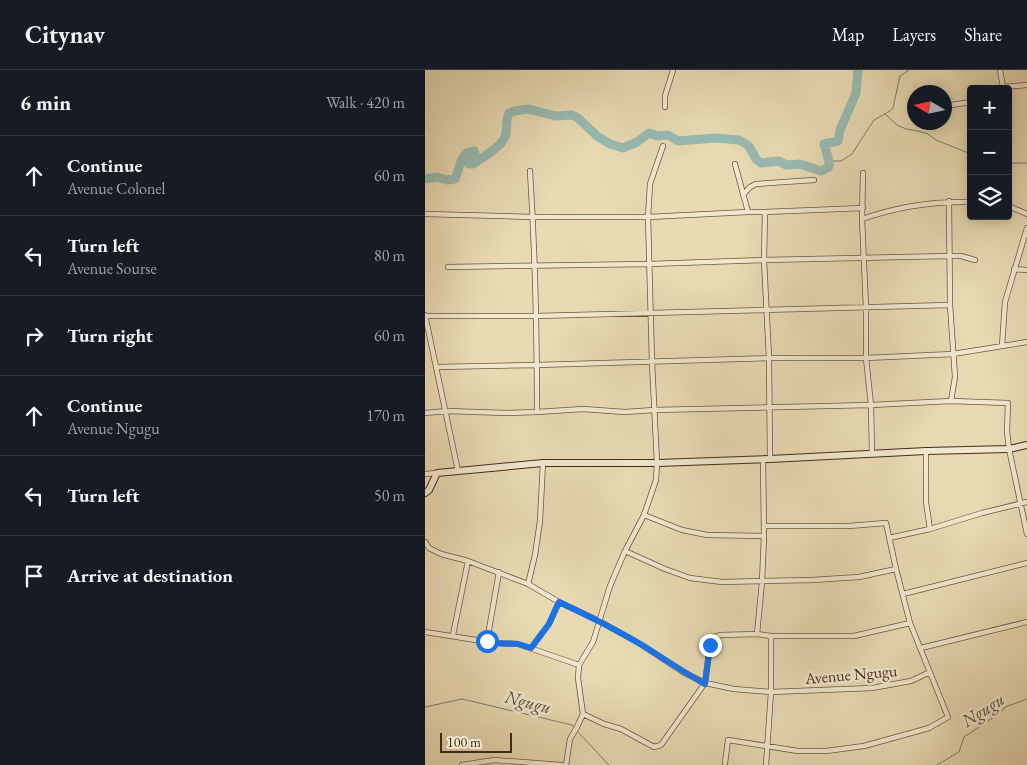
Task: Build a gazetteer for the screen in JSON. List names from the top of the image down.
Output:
{
  "streets": {
    "street": ["Avenue Ngugu"]
  },
  "water": ["Ngugu"],
  "scale_bar": "100 m",
  "north": "left",
  "page": {
    "header": "Citynav",
    "nav": ["Map", "Layers", "Share"],
    "heading": ["6 min", "Walk · 420 m"],
    "map_buttons": ["+", "−"],
    "list": [
      ["Continue", "Avenue Colonel", "60 m"],
      ["Turn left", "Avenue Sourse", "80 m"],
      ["Turn right", "60 m"],
      ["Continue", "Avenue Ngugu", "170 m"],
      ["Turn left", "50 m"],
      "Arrive at destination"
    ],
    "scale": "100 m"
  }
}
